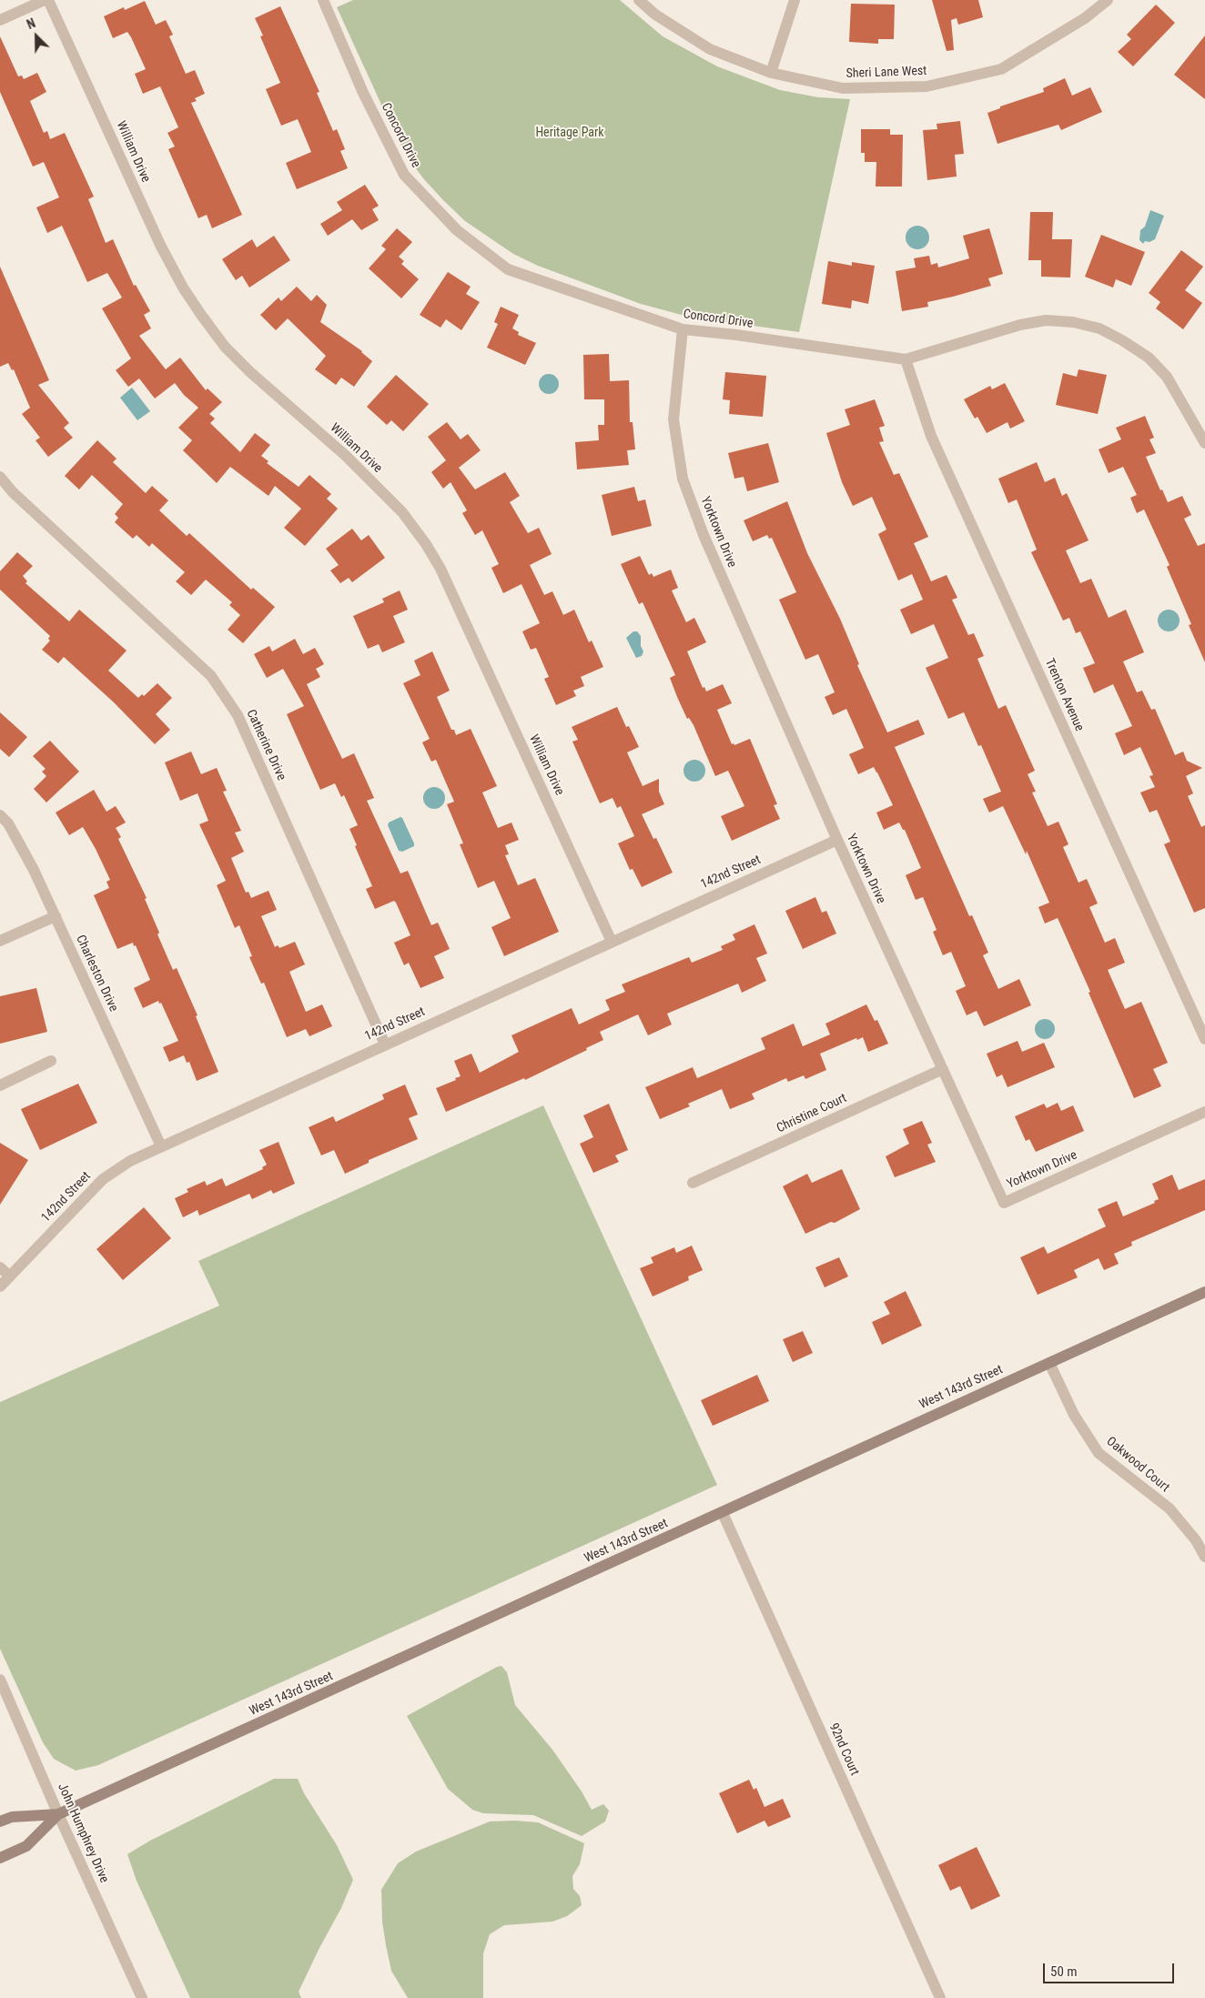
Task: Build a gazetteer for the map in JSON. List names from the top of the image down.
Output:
{
  "streets": {
    "main road": ["West 143rd Street"],
    "street": [
      "Sheri Lane West",
      "Concord Drive",
      "William Drive",
      "Yorktown Drive",
      "Trenton Avenue",
      "Catherine Drive",
      "142nd Street",
      "Charleston Drive",
      "Christine Court",
      "Oakwood Court",
      "92nd Court",
      "John Humphrey Drive"
    ]
  },
  "crossings": [
    ["Concord Drive", "Yorktown Drive"],
    ["Concord Drive", "Trenton Avenue"],
    ["William Drive", "142nd Street"],
    ["Yorktown Drive", "142nd Street"],
    ["Yorktown Drive", "Christine Court"],
    ["Catherine Drive", "142nd Street"],
    ["142nd Street", "Charleston Drive"],
    ["West 143rd Street", "Oakwood Court"],
    ["West 143rd Street", "92nd Court"],
    ["West 143rd Street", "John Humphrey Drive"]
  ],
  "parks": ["Heritage Park"],
  "scale_bar": "50 m",
  "north": "top left"
}
